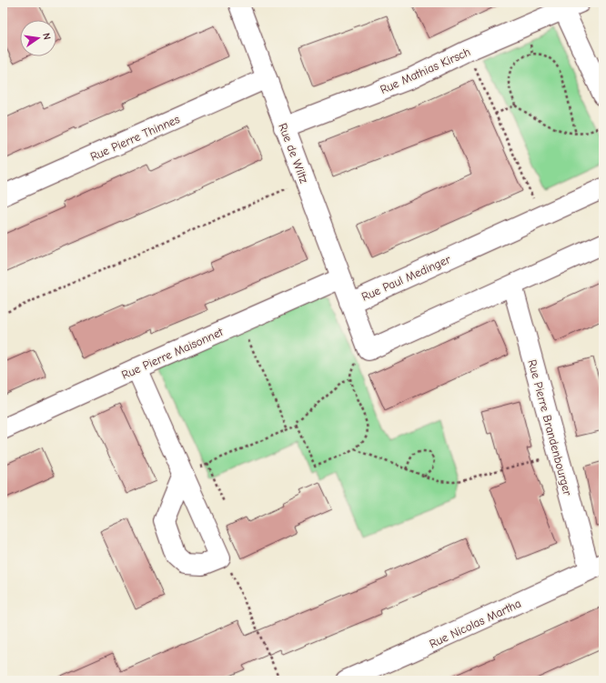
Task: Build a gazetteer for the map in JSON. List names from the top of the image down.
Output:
{
  "streets": {
    "street": [
      "Rue Mathias Kirsch",
      "Rue Pierre Thinnes",
      "Rue de Wiltz",
      "Rue Paul Medinger",
      "Rue Pierre Maisonnet",
      "Rue Pierre Brandenbourger",
      "Rue Nicolas Martha"
    ]
  },
  "crossings": [
    ["Rue Mathias Kirsch", "Rue de Wiltz"],
    ["Rue Pierre Thinnes", "Rue de Wiltz"],
    ["Rue de Wiltz", "Rue Paul Medinger"],
    ["Rue de Wiltz", "Rue Pierre Maisonnet"],
    ["Rue Pierre Brandenbourger", "Rue Nicolas Martha"]
  ],
  "north": "right"
}
